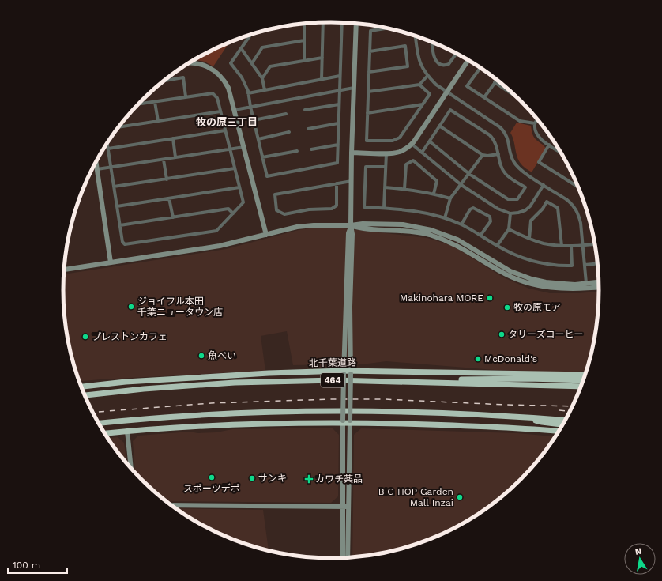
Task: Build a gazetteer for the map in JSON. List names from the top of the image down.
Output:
{
  "streets": {
    "highway": ["北千葉道路", "464"]
  },
  "districts": ["牧の原三丁目"],
  "places": {
    "other": [
      "Makinohara MORE",
      "ジョイフル本田 千葉ニュータウン店",
      "牧の原モア",
      "タリーズコーヒー",
      "プレストンカフェ",
      "魚べい",
      "McDonald's",
      "スポーツデポ",
      "サンキ",
      "BIG HOP Garden Mall Inzai"
    ],
    "health": ["カワチ薬品"]
  },
  "scale_bar": "100 m",
  "north": "top"
}
